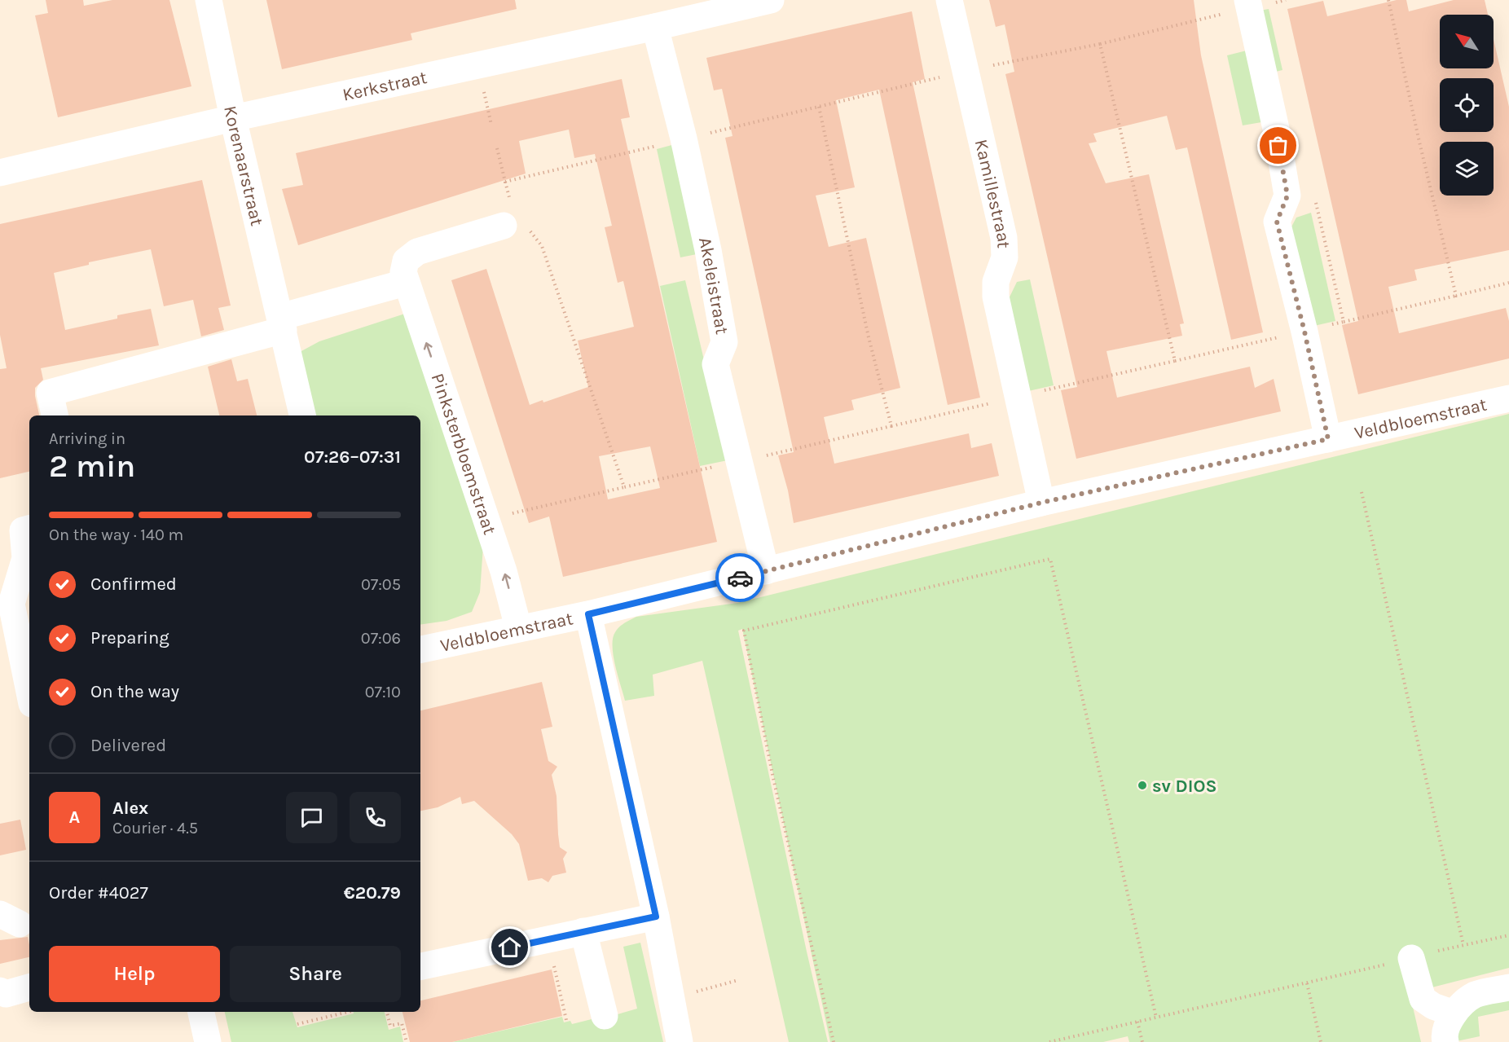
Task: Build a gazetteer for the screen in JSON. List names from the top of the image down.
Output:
{
  "streets": {
    "street": [
      "Kerkstraat",
      "Korenaarstraat",
      "Kamillestraat",
      "Akeleistraat",
      "Veldbloemstraat",
      "Pinksterbloemstraat"
    ]
  },
  "crossings": [
    ["Kerkstraat", "Korenaarstraat"],
    ["Kerkstraat", "Akeleistraat"],
    ["Kamillestraat", "Veldbloemstraat"],
    ["Akeleistraat", "Veldbloemstraat"],
    ["Veldbloemstraat", "Pinksterbloemstraat"]
  ],
  "one_way": ["Pinksterbloemstraat"],
  "places": ["sv DIOS"],
  "north": "top left",
  "page": {
    "heading": ["2 min", "Arriving in", "07:26–07:31"],
    "panel": [
      "Alex",
      "Courier · 4.5",
      "Order #4027",
      "€20.79"
    ],
    "bar": "On the way · 140 m",
    "list": [
      ["Confirmed", "07:05"],
      ["Preparing", "07:06"],
      ["On the way", "07:10"],
      "Delivered"
    ],
    "round": "A",
    "buttons": ["Help", "Share"]
  }
}
